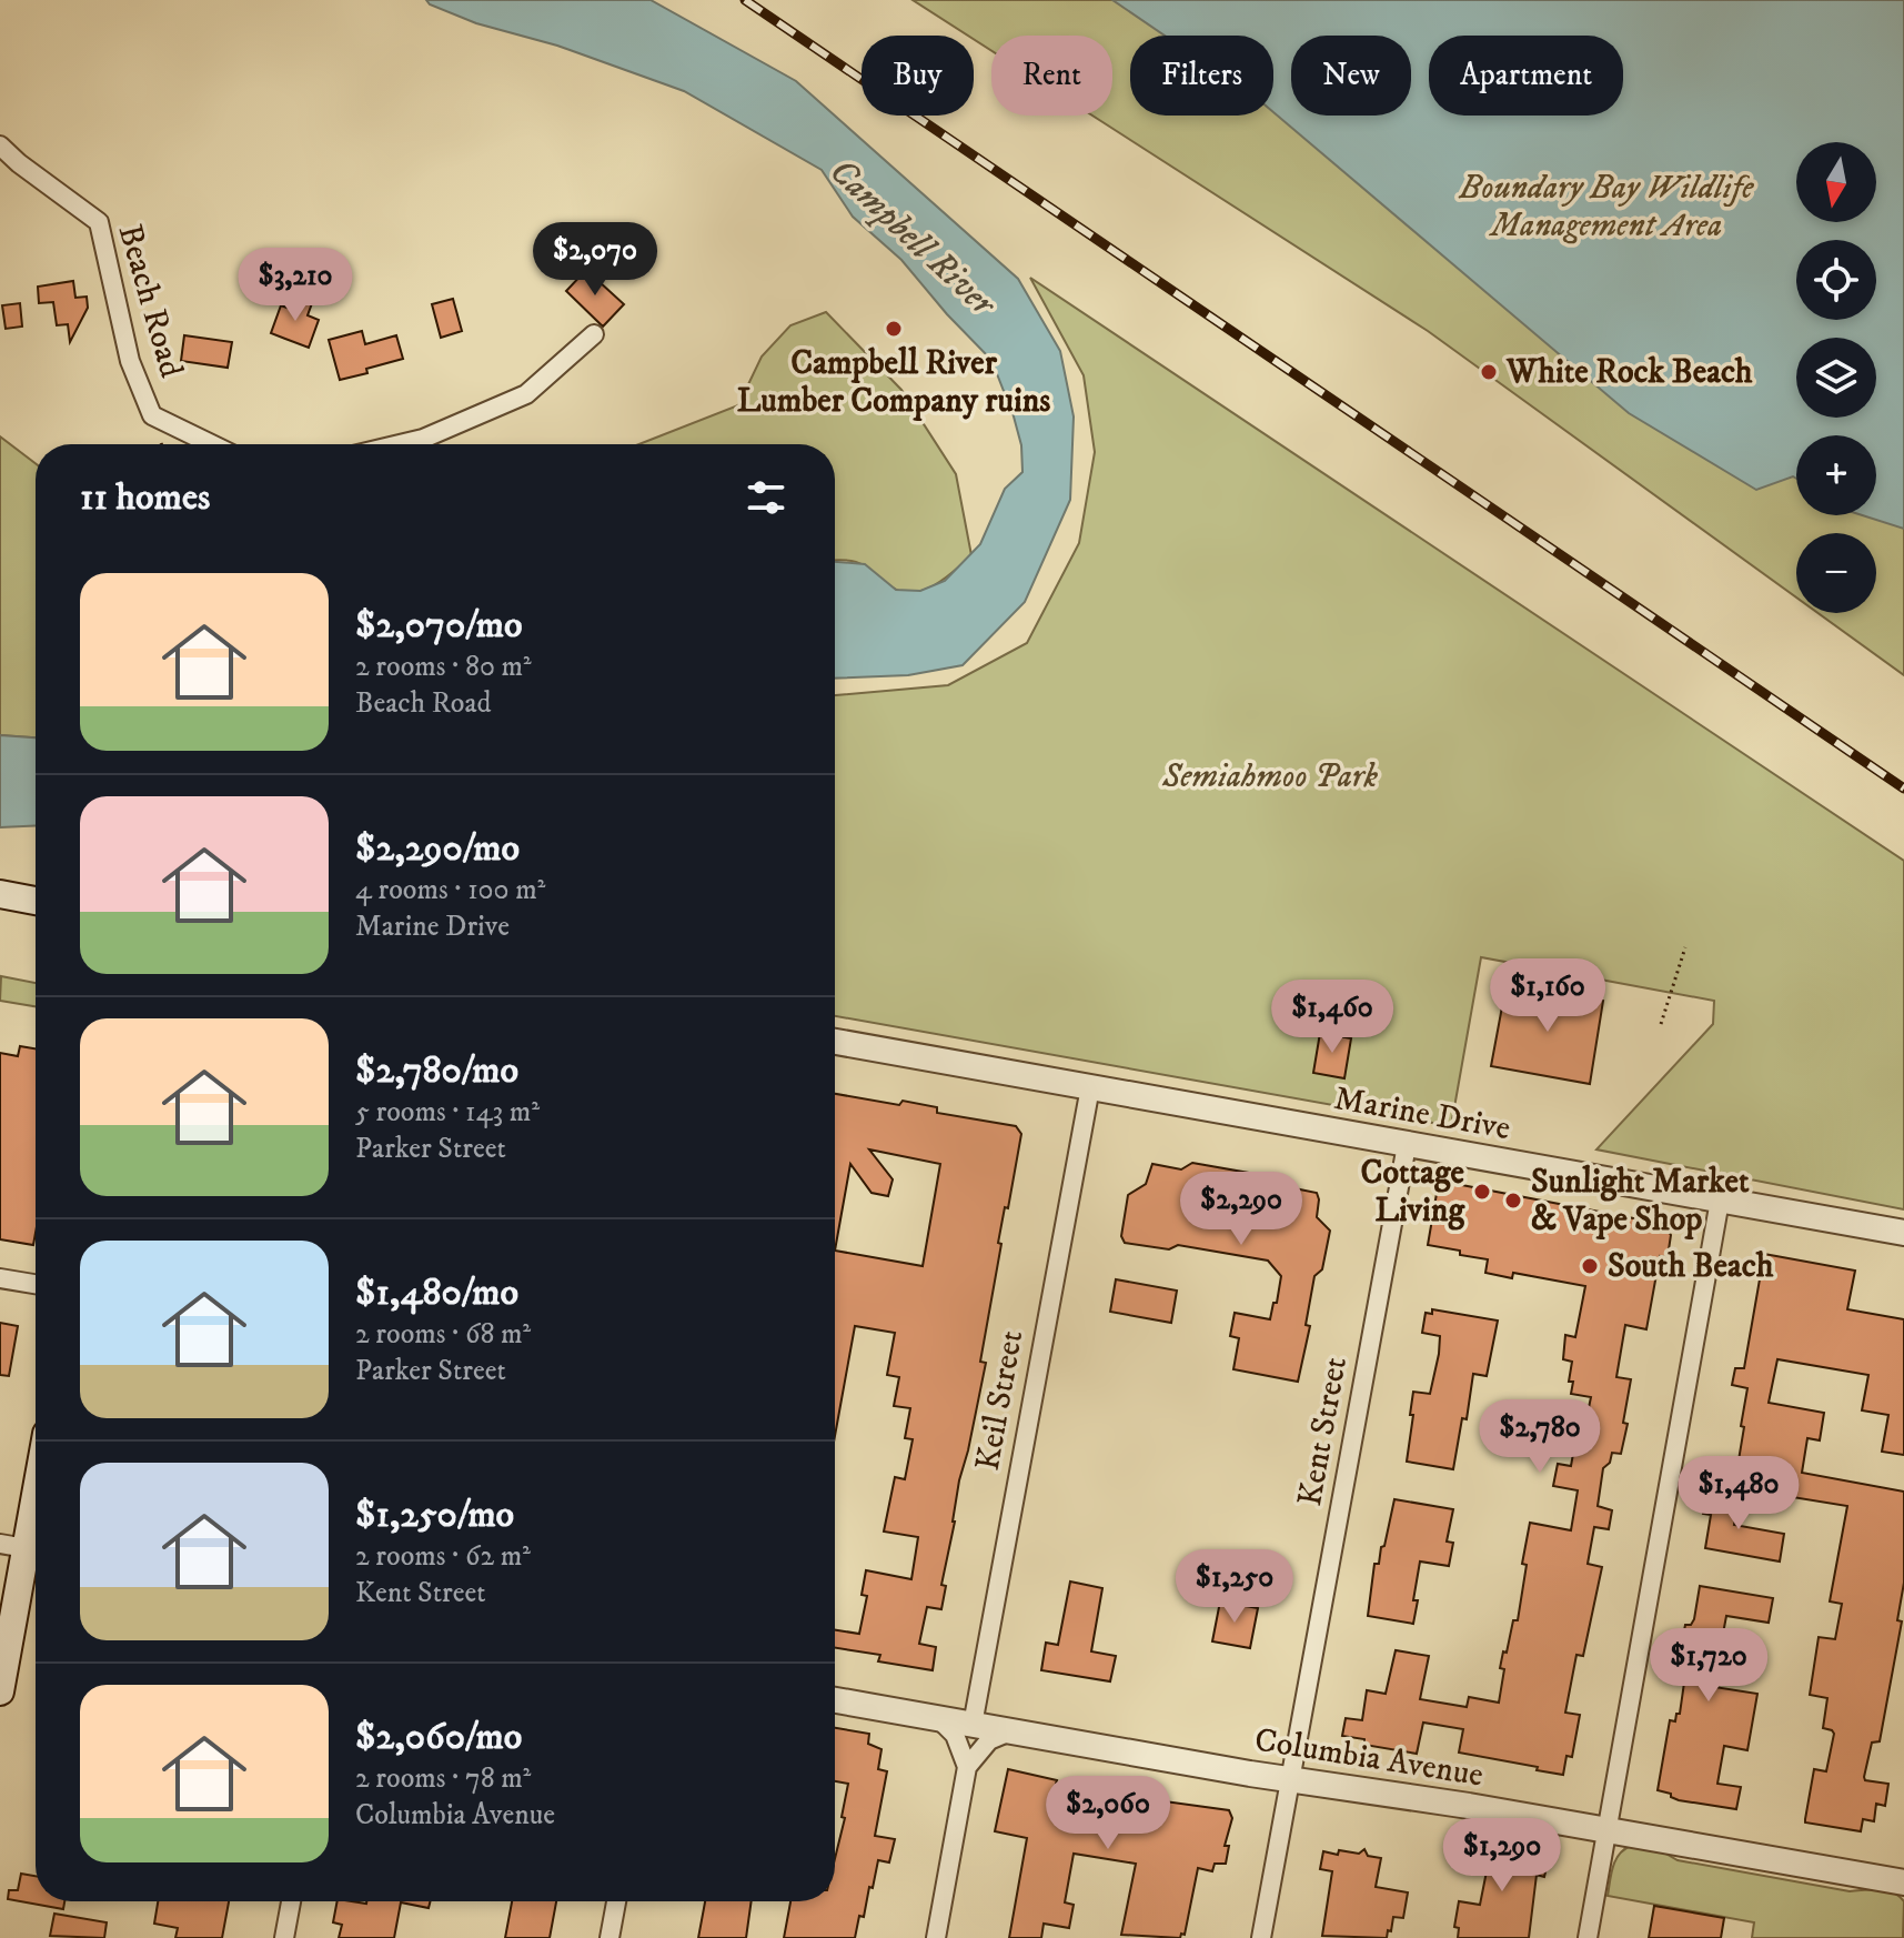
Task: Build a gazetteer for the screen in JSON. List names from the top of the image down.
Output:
{
  "streets": {
    "street": [
      "Beach Road",
      "Marine Drive",
      "Keil Street",
      "Kent Street",
      "Columbia Avenue"
    ]
  },
  "crossings": [
    ["Marine Drive", "Keil Street"],
    ["Marine Drive", "Kent Street"],
    ["Keil Street", "Columbia Avenue"],
    ["Kent Street", "Columbia Avenue"]
  ],
  "water": ["Campbell River"],
  "parks": ["Boundary Bay Wildlife Management Area", "Semiahmoo Park"],
  "places": [
    "Campbell River Lumber Company ruins",
    "White Rock Beach",
    "Cottage Living",
    "Sunlight Market & Vape Shop",
    "South Beach"
  ],
  "north": "bottom",
  "page": {
    "chip": [
      "Buy",
      "Rent",
      "Filters",
      "New",
      "Apartment"
    ],
    "map_buttons": ["+", "−"],
    "price": [
      "$2,070",
      "$3,210",
      "$1,160",
      "$1,460",
      "$2,290",
      "$2,780",
      "$1,480",
      "$1,250",
      "$1,720",
      "$2,060",
      "$1,290"
    ],
    "heading": "11 homes",
    "list": [
      {
        "name": "$2,070/mo",
        "note": "2 rooms · 80 m² · Beach Road"
      },
      {
        "name": "$2,290/mo",
        "note": "4 rooms · 100 m² · Marine Drive"
      },
      {
        "name": "$2,780/mo",
        "note": "5 rooms · 143 m² · Parker Street"
      },
      {
        "name": "$1,480/mo",
        "note": "2 rooms · 68 m² · Parker Street"
      },
      {
        "name": "$1,250/mo",
        "note": "2 rooms · 62 m² · Kent Street"
      },
      {
        "name": "$2,060/mo",
        "note": "2 rooms · 78 m² · Columbia Avenue"
      }
    ]
  }
}
